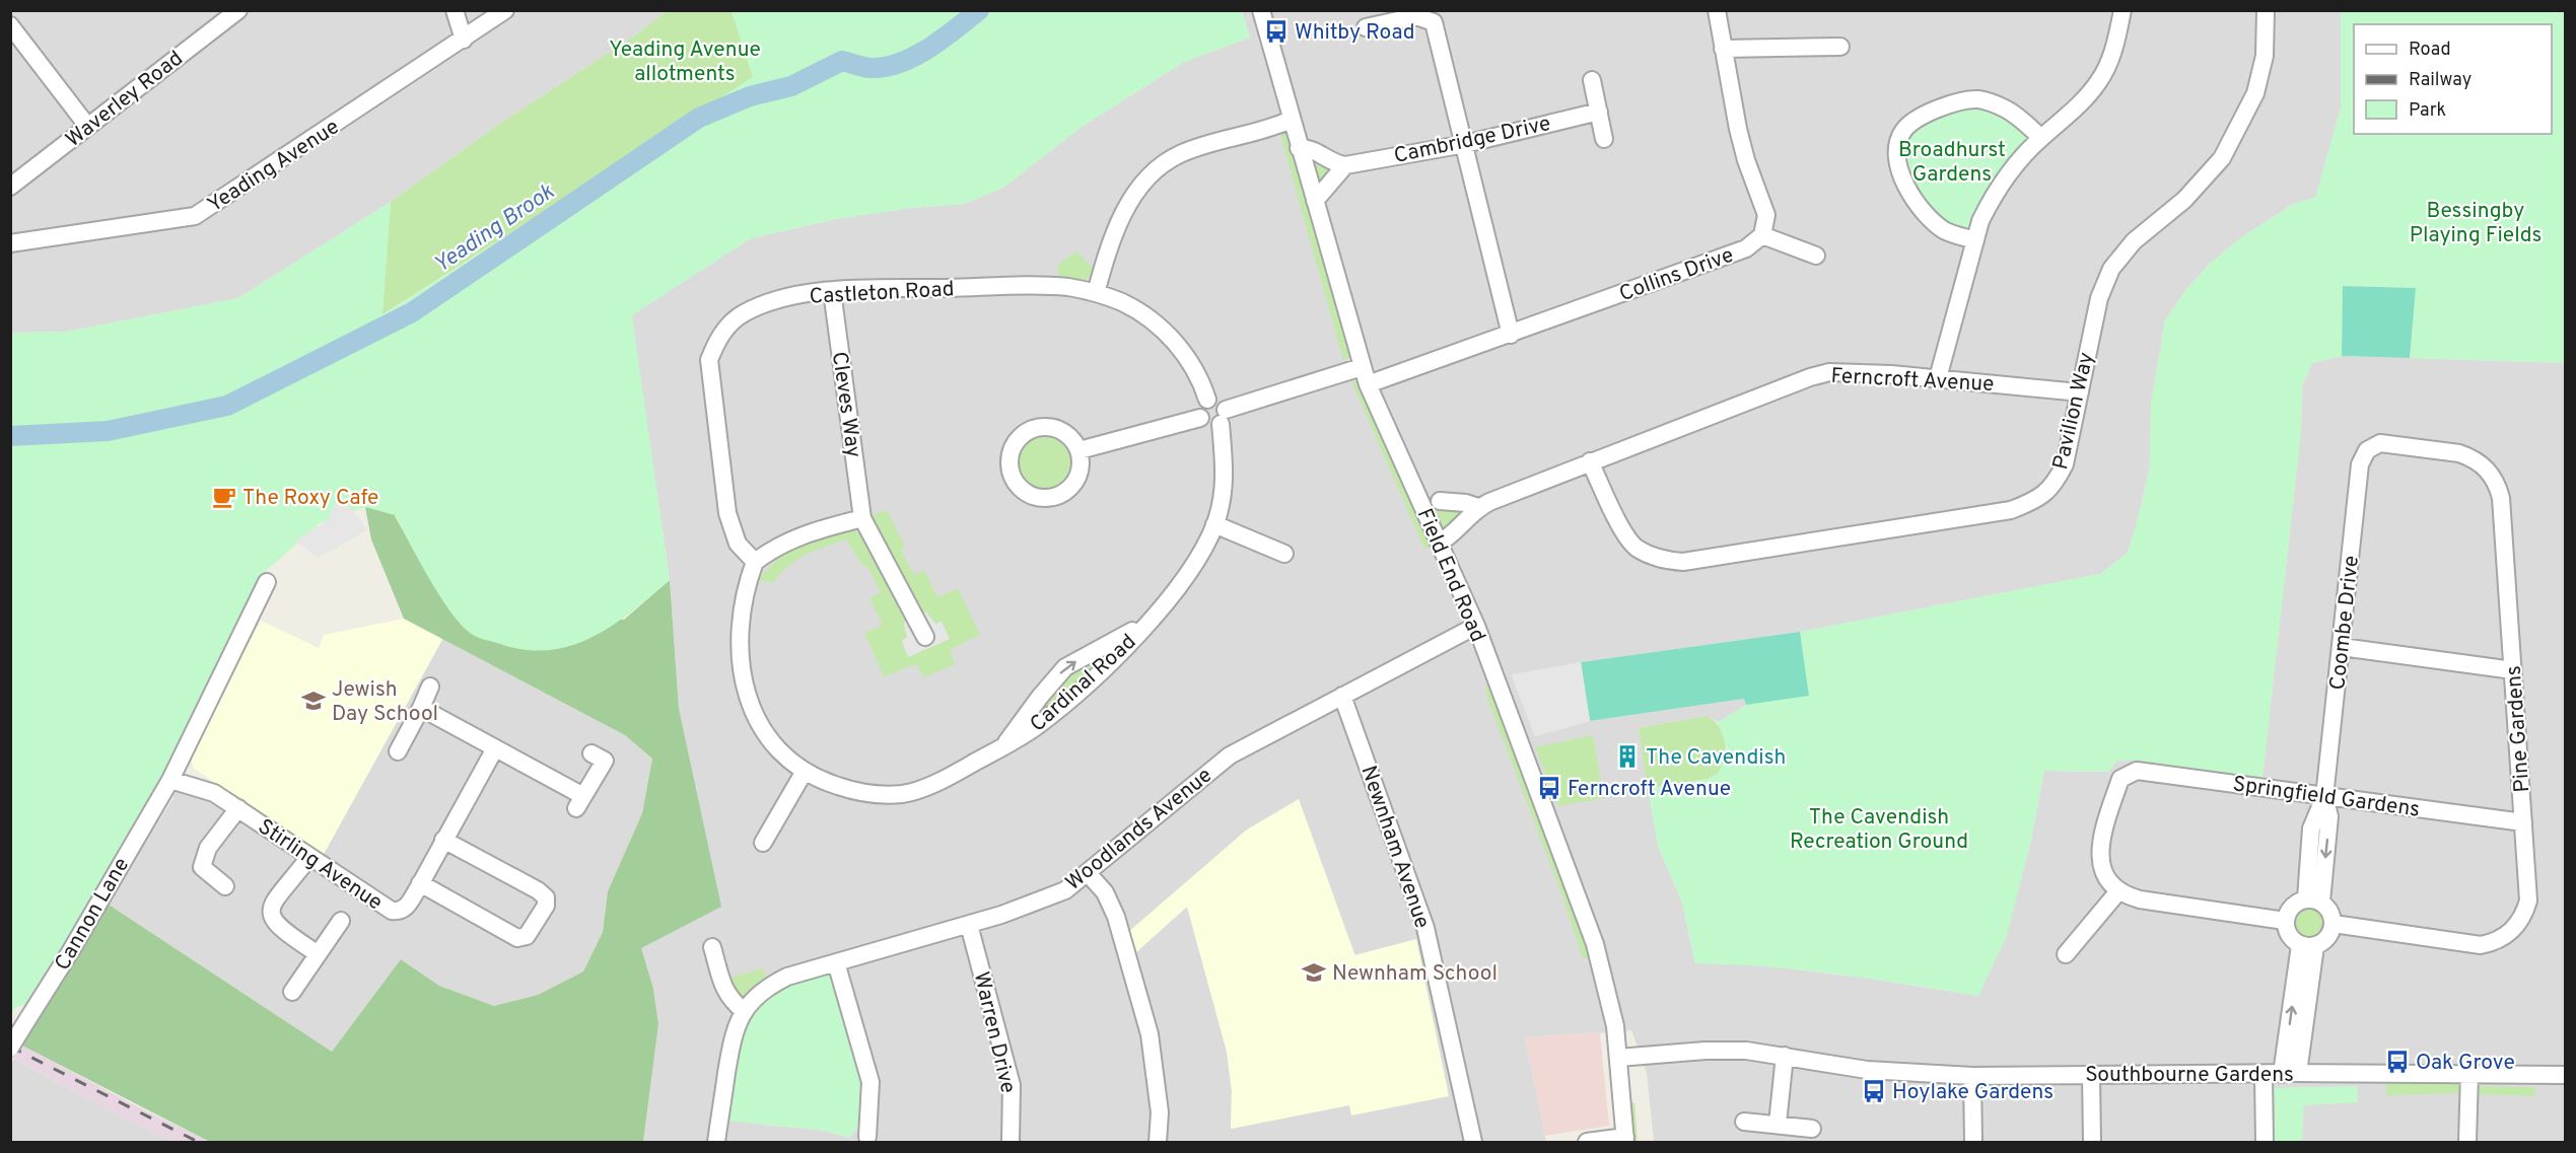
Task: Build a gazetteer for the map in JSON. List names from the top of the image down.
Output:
{
  "streets": {
    "street": [
      "Waverley Road",
      "Cambridge Drive",
      "Yeading Avenue",
      "Collins Drive",
      "Castleton Road",
      "Ferncroft Avenue",
      "Cleves Way",
      "Pavilion Way",
      "Field End Road",
      "Coombe Drive",
      "Cardinal Road",
      "Pine Gardens",
      "Springfield Gardens",
      "Woodlands Avenue",
      "Newnham Avenue",
      "Stirling Avenue",
      "Cannon Lane",
      "Warren Drive",
      "Southbourne Gardens"
    ]
  },
  "crossings": [
    ["Collins Drive", "Field End Road"],
    ["Castleton Road", "Cleves Way"],
    ["Castleton Road", "Cardinal Road"],
    ["Ferncroft Avenue", "Pavilion Way"],
    ["Ferncroft Avenue", "Field End Road"],
    ["Field End Road", "Woodlands Avenue"],
    ["Field End Road", "Southbourne Gardens"],
    ["Coombe Drive", "Pine Gardens"],
    ["Coombe Drive", "Springfield Gardens"],
    ["Pine Gardens", "Springfield Gardens"],
    ["Woodlands Avenue", "Newnham Avenue"],
    ["Woodlands Avenue", "Warren Drive"],
    ["Stirling Avenue", "Cannon Lane"]
  ],
  "water": ["Yeading Brook"],
  "parks": [
    "Yeading Avenue allotments",
    "Broadhurst Gardens",
    "Bessingby Playing Fields",
    "The Cavendish Recreation Ground"
  ],
  "places": {
    "bus stop": [
      "Whitby Road",
      "Ferncroft Avenue",
      "Oak Grove",
      "Hoylake Gardens"
    ],
    "cafe": ["The Roxy Cafe"],
    "school or university": ["Jewish Day School", "Newnham School"],
    "building": ["The Cavendish"]
  },
  "legend": ["Road", "Railway", "Park"]
}
